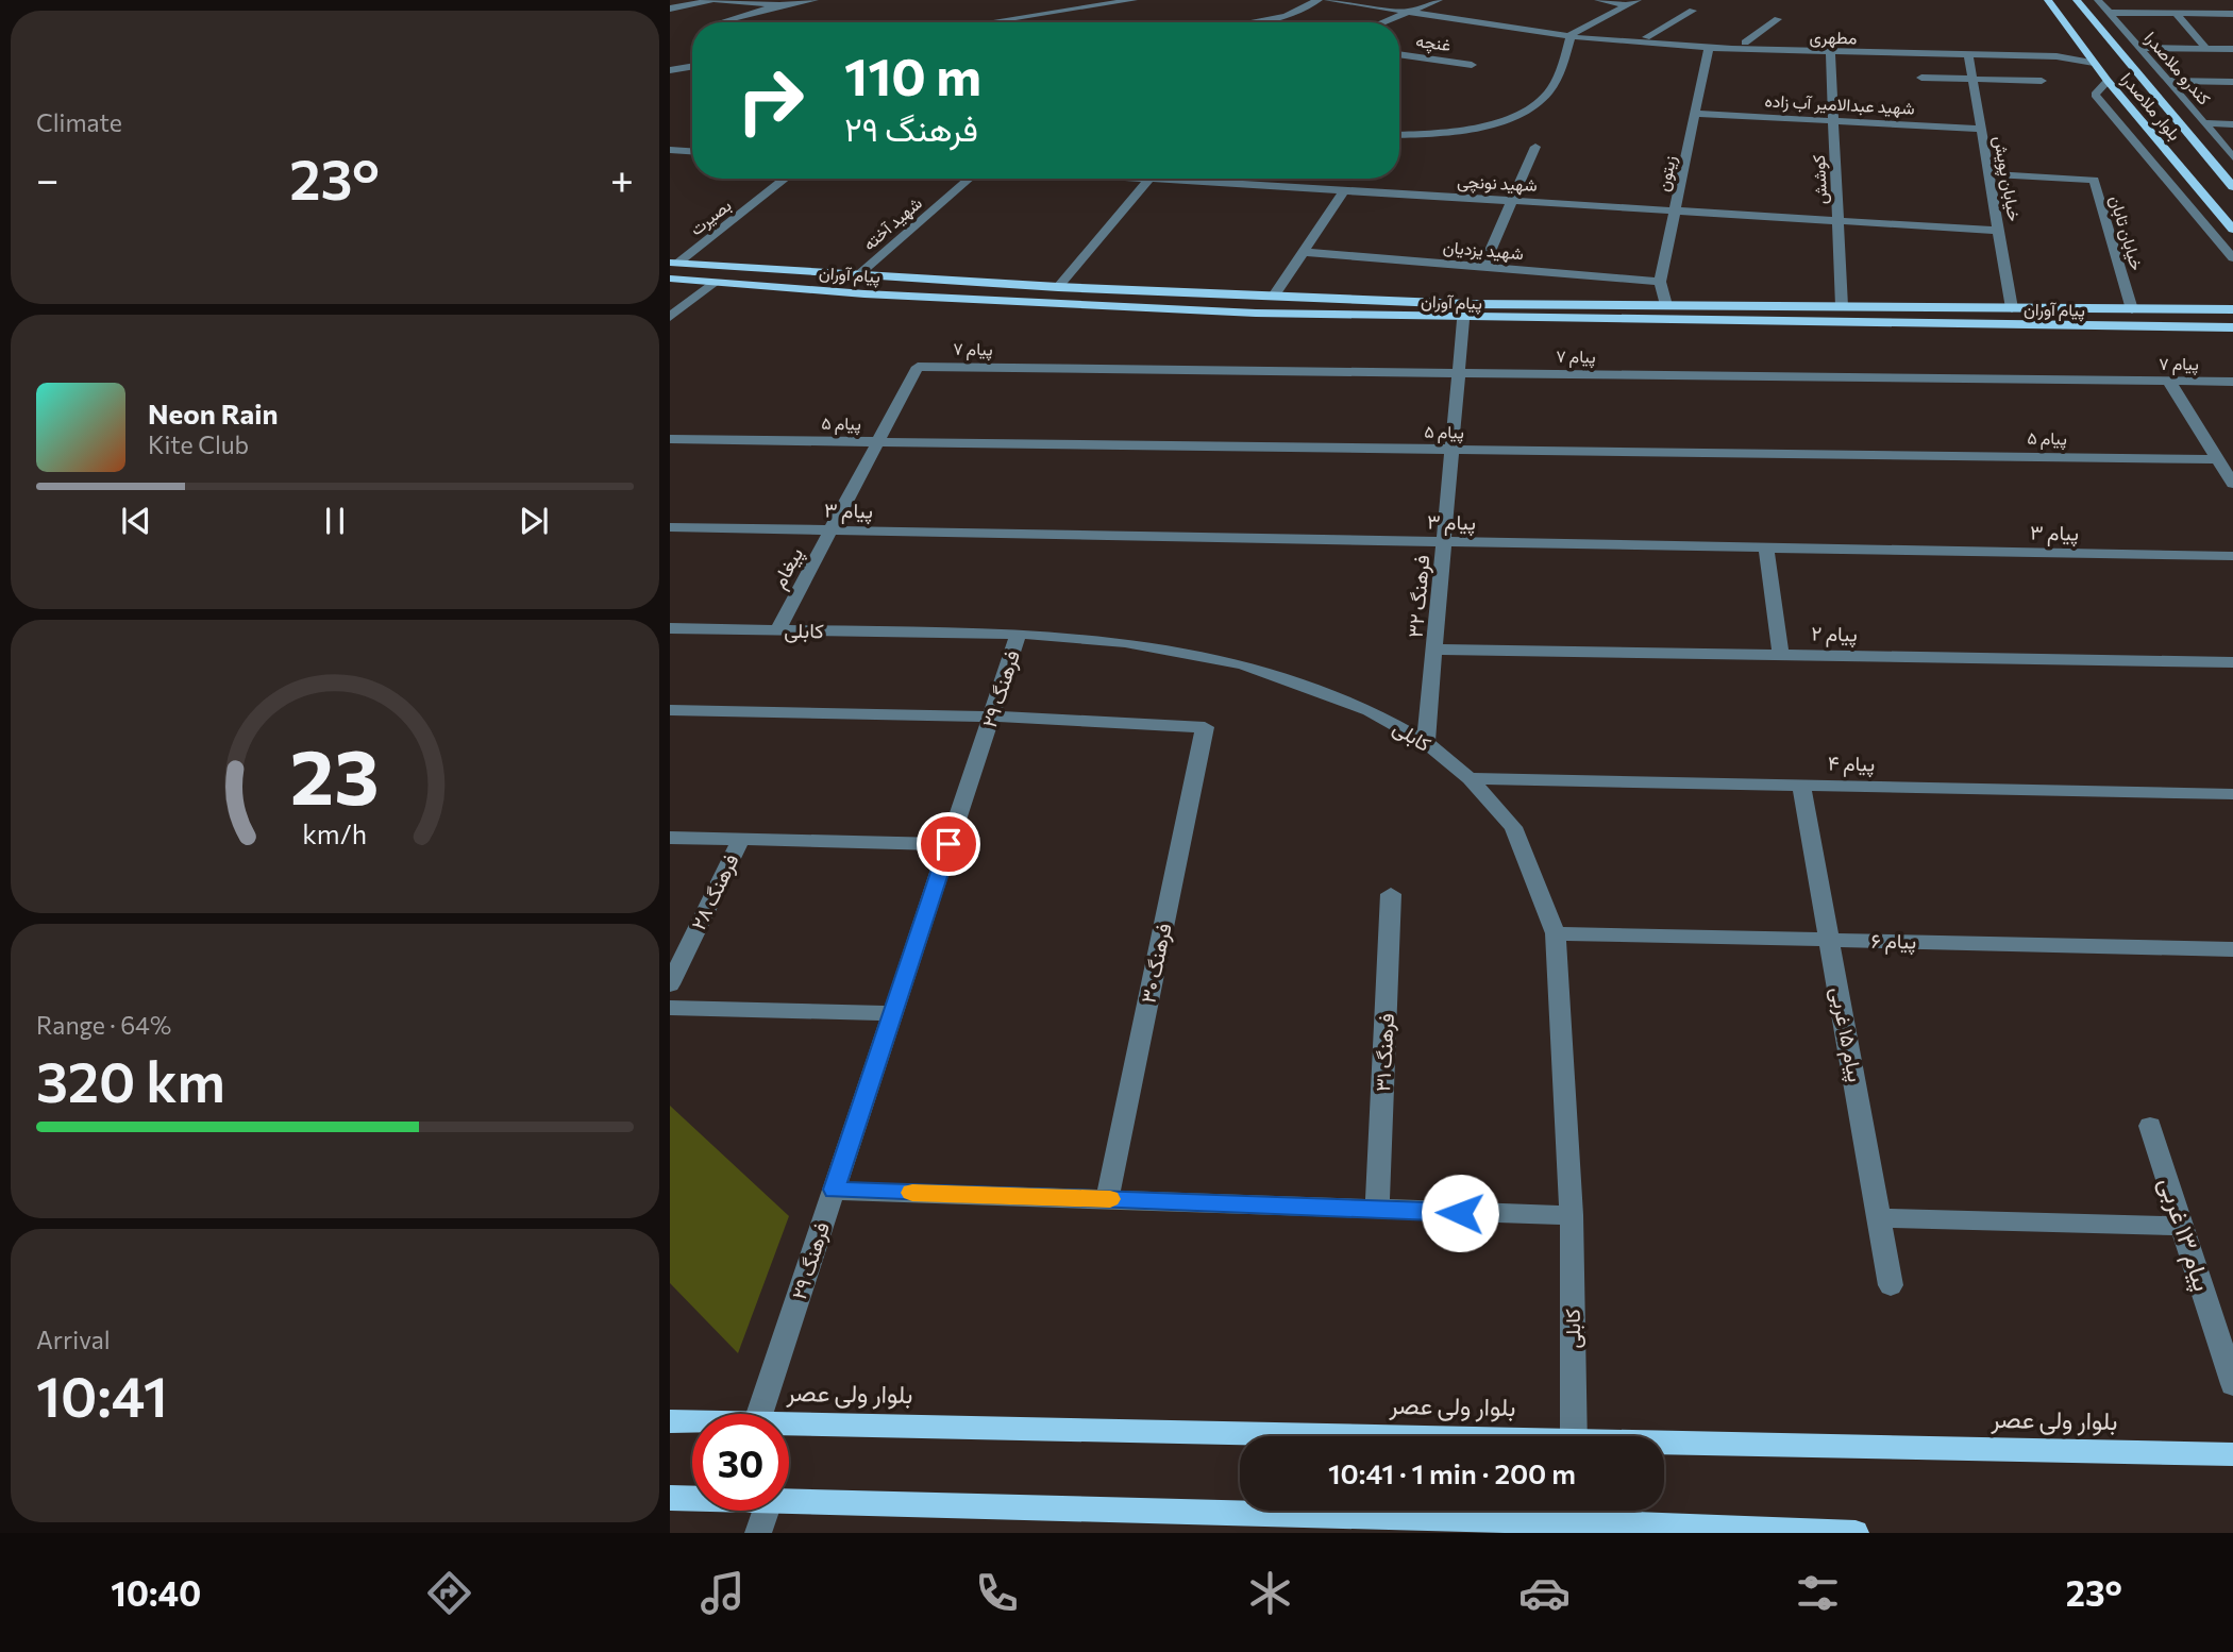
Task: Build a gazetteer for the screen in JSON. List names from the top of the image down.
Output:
{
  "streets": {
    "main road": ["بلوار ملاصدرا", "پیام آوران", "بلوار ولی عصر"],
    "street": [
      "مطهری",
      "غنچه",
      "کندرو ملاصدرا",
      "شهید عبدالامیر آب زاده",
      "زیتون",
      "خیابان پویش",
      "کوشش",
      "شهید نونچی",
      "بصیرت",
      "شهید آخته",
      "خیابان تابان",
      "شهید یزدیان",
      "پیام ۷",
      "پیام ۵",
      "پیام ۳",
      "پیغام",
      "فرهنگ ۳۲",
      "کابلی",
      "پیام ۲",
      "فرهنگ ۲۹",
      "پیام ۴",
      "فرهنگ ۲۸",
      "پیام ۶",
      "فرهنگ ۳۰",
      "پیام ۱۵ غربی",
      "فرهنگ ۳۱",
      "پیام ۱۳ غربی"
    ]
  },
  "crossings": [
    ["مطهری", "بلوار ملاصدرا"],
    ["مطهری", "زیتون"],
    ["مطهری", "خیابان پویش"],
    ["مطهری", "کوشش"],
    ["شهید عبدالامیر آب زاده", "زیتون"],
    ["شهید عبدالامیر آب زاده", "خیابان پویش"],
    ["شهید عبدالامیر آب زاده", "کوشش"],
    ["زیتون", "شهید نونچی"],
    ["زیتون", "شهید یزدیان"],
    ["زیتون", "پیام آوران"],
    ["خیابان پویش", "شهید نونچی"],
    ["خیابان پویش", "خیابان تابان"],
    ["خیابان پویش", "پیام آوران"],
    ["کوشش", "شهید نونچی"],
    ["کوشش", "پیام آوران"],
    ["بصیرت", "پیام آوران"],
    ["شهید آخته", "پیام آوران"],
    ["خیابان تابان", "پیام آوران"],
    ["پیام آوران", "فرهنگ ۳۲"],
    ["پیام ۷", "پیغام"],
    ["پیام ۷", "فرهنگ ۳۲"],
    ["پیام ۵", "پیغام"],
    ["پیام ۵", "فرهنگ ۳۲"],
    ["پیام ۳", "پیغام"],
    ["پیام ۳", "فرهنگ ۳۲"],
    ["پیغام", "کابلی"],
    ["فرهنگ ۳۲", "کابلی"],
    ["فرهنگ ۳۲", "پیام ۲"],
    ["کابلی", "فرهنگ ۲۹"],
    ["کابلی", "پیام ۴"],
    ["کابلی", "پیام ۶"],
    ["فرهنگ ۲۹", "فرهنگ ۳۰"],
    ["پیام ۴", "پیام ۱۵ غربی"],
    ["پیام ۶", "پیام ۱۵ غربی"]
  ],
  "page": {
    "tile": [
      "Climate",
      ["Range · 64%", "320 km"],
      ["Arrival", "10:41"]
    ],
    "turn": ["110 m", "فرهنگ ۲۹"],
    "heat": ["−", "23°", "+"],
    "song": ["Neon Rain", "Kite Club"],
    "limit": "30",
    "trip": "10:41 · 1 min · 200 m",
    "tabs": ["10:40", "23°"],
    "gauge": ["23", "km/h"]
  }
}
